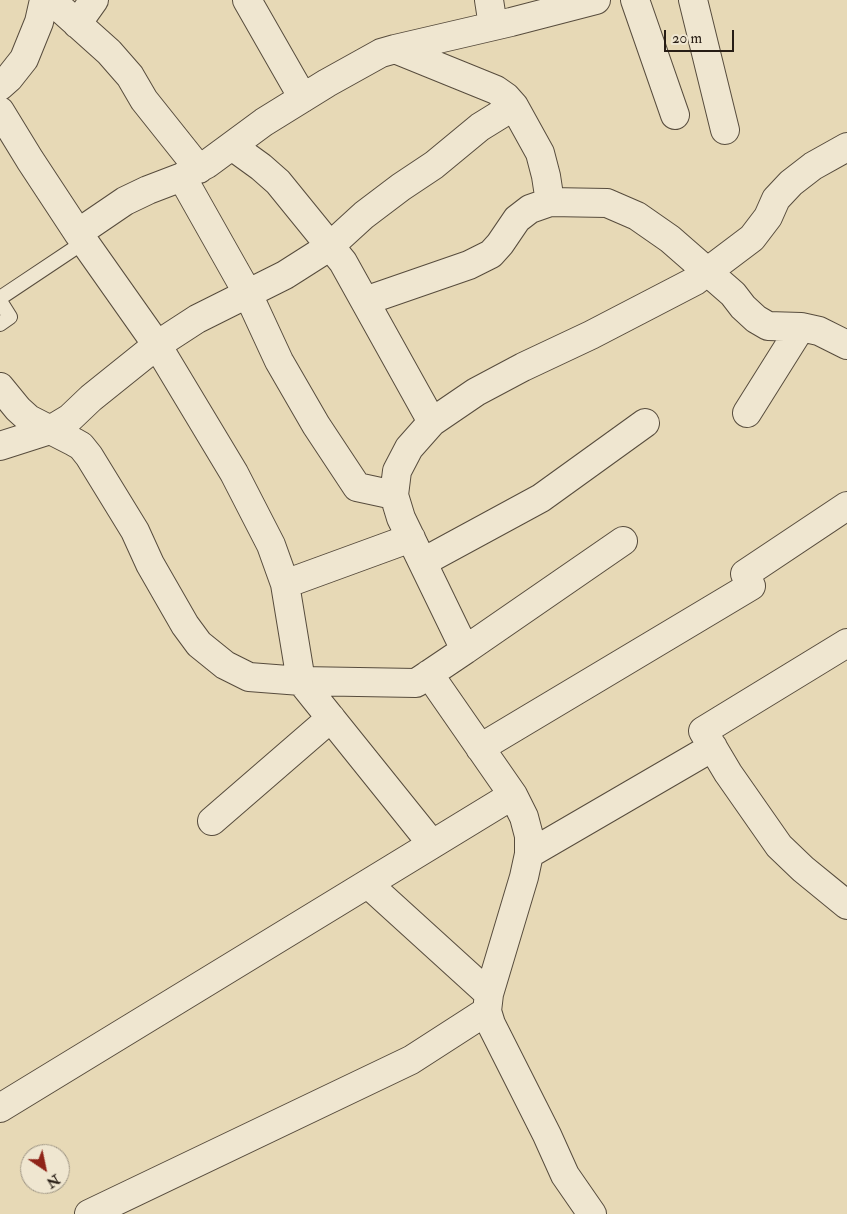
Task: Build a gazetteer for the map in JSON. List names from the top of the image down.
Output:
{
  "scale_bar": "20 m",
  "north": "bottom right"
}
